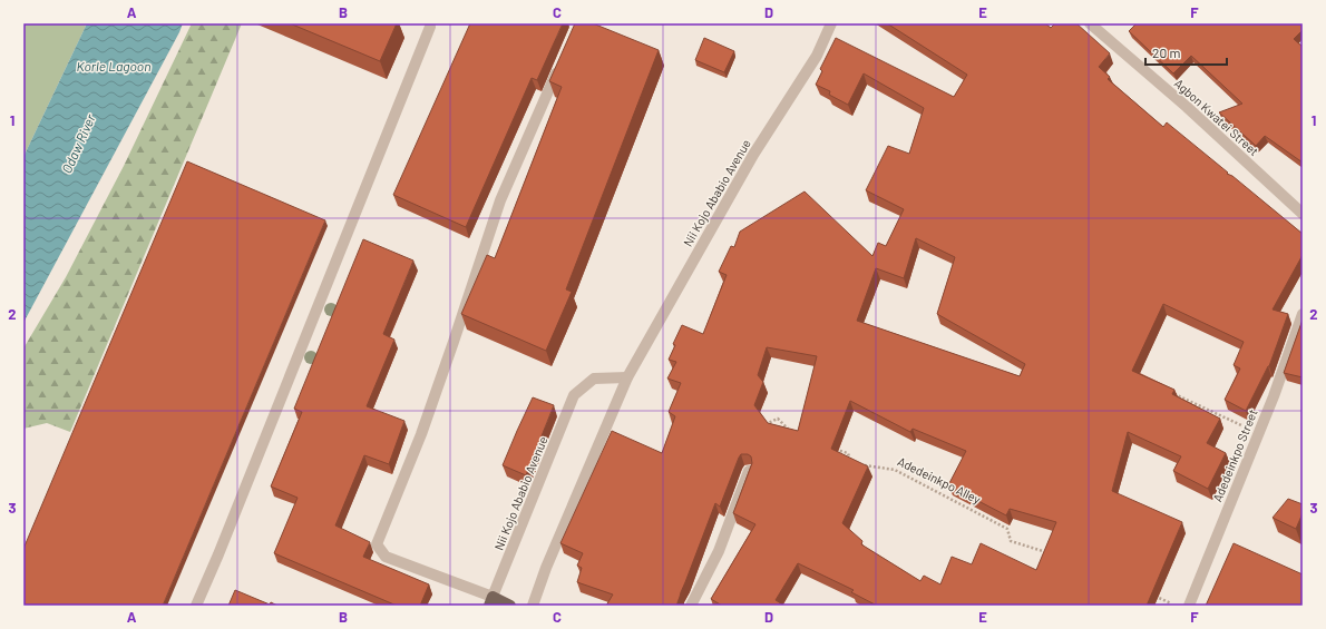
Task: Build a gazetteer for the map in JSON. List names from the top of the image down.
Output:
{
  "streets": {
    "street": ["Agbon Kwatei Street", "Nii Kojo Ababio Avenue", "Adedeinkpo Street"],
    "path": ["Adedeinkpo Alley"]
  },
  "water": ["Korle Lagoon", "Odaw River"],
  "scale_bar": "20 m",
  "grid": {
    "columns": [
      "A",
      "B",
      "C",
      "D",
      "E",
      "F"
    ],
    "rows": ["1", "2", "3"]
  }
}
